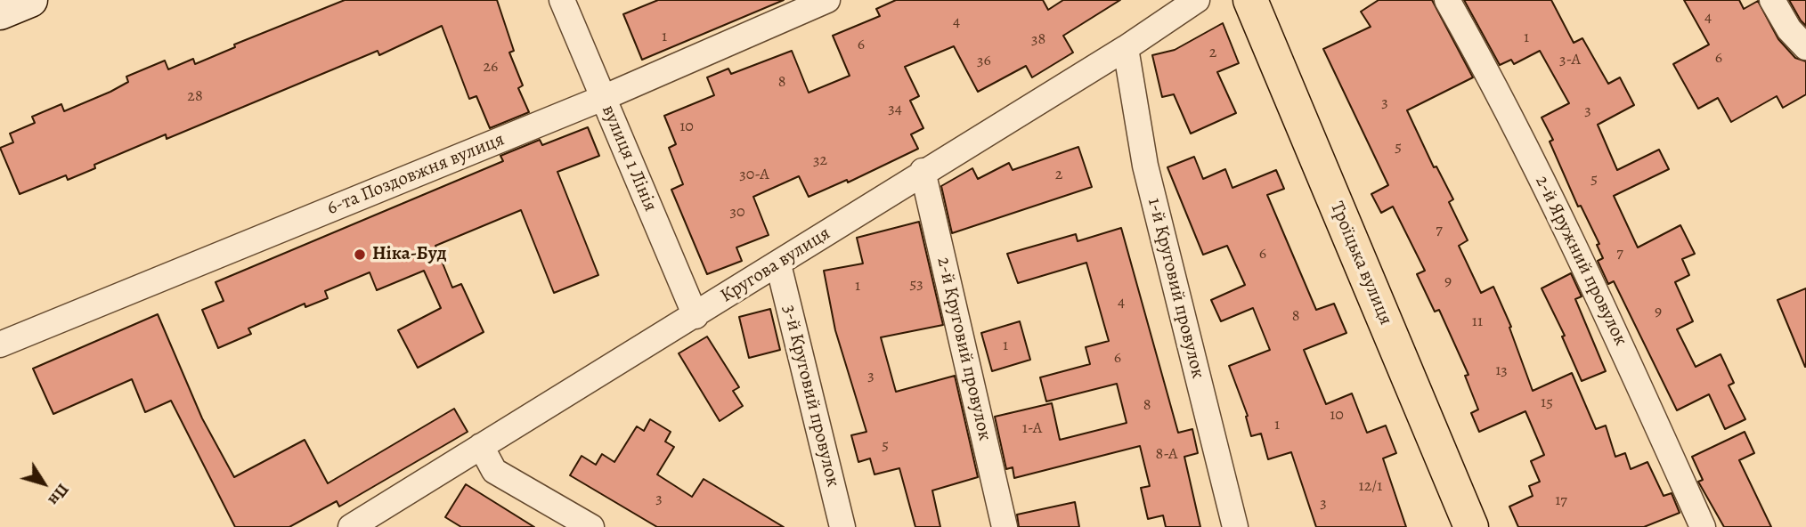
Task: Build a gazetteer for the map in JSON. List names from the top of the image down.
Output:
{
  "streets": {
    "main road": ["Троїцька вулиця"],
    "street": [
      "вулиця 1 Лінія",
      "6-та Поздовжня вулиця",
      "2-й Яружний провулок",
      "Кругова вулиця",
      "1-й Круговий провулок",
      "2-й Круговий провулок",
      "3-й Круговий провулок"
    ]
  },
  "crossings": [
    ["вулиця 1 Лінія", "6-та Поздовжня вулиця"],
    ["вулиця 1 Лінія", "Кругова вулиця"],
    ["Кругова вулиця", "1-й Круговий провулок"],
    ["Кругова вулиця", "2-й Круговий провулок"],
    ["Кругова вулиця", "3-й Круговий провулок"]
  ],
  "places": ["Ніка-Буд"],
  "house_numbers": [
    "4",
    "4",
    "1",
    "1",
    "38",
    "6",
    "2",
    "6",
    "3-А",
    "36",
    "26",
    "8",
    "28",
    "3",
    "34",
    "3",
    "10",
    "5",
    "32",
    "30-А",
    "2",
    "5",
    "30",
    "7",
    "7",
    "6",
    "9",
    "53",
    "1",
    "4",
    "9",
    "8",
    "11",
    "1",
    "6",
    "13",
    "3",
    "15",
    "8",
    "10",
    "1",
    "1-А",
    "5",
    "8-А",
    "12/1",
    "3",
    "17",
    "3"
  ],
  "north": "bottom right"
}
